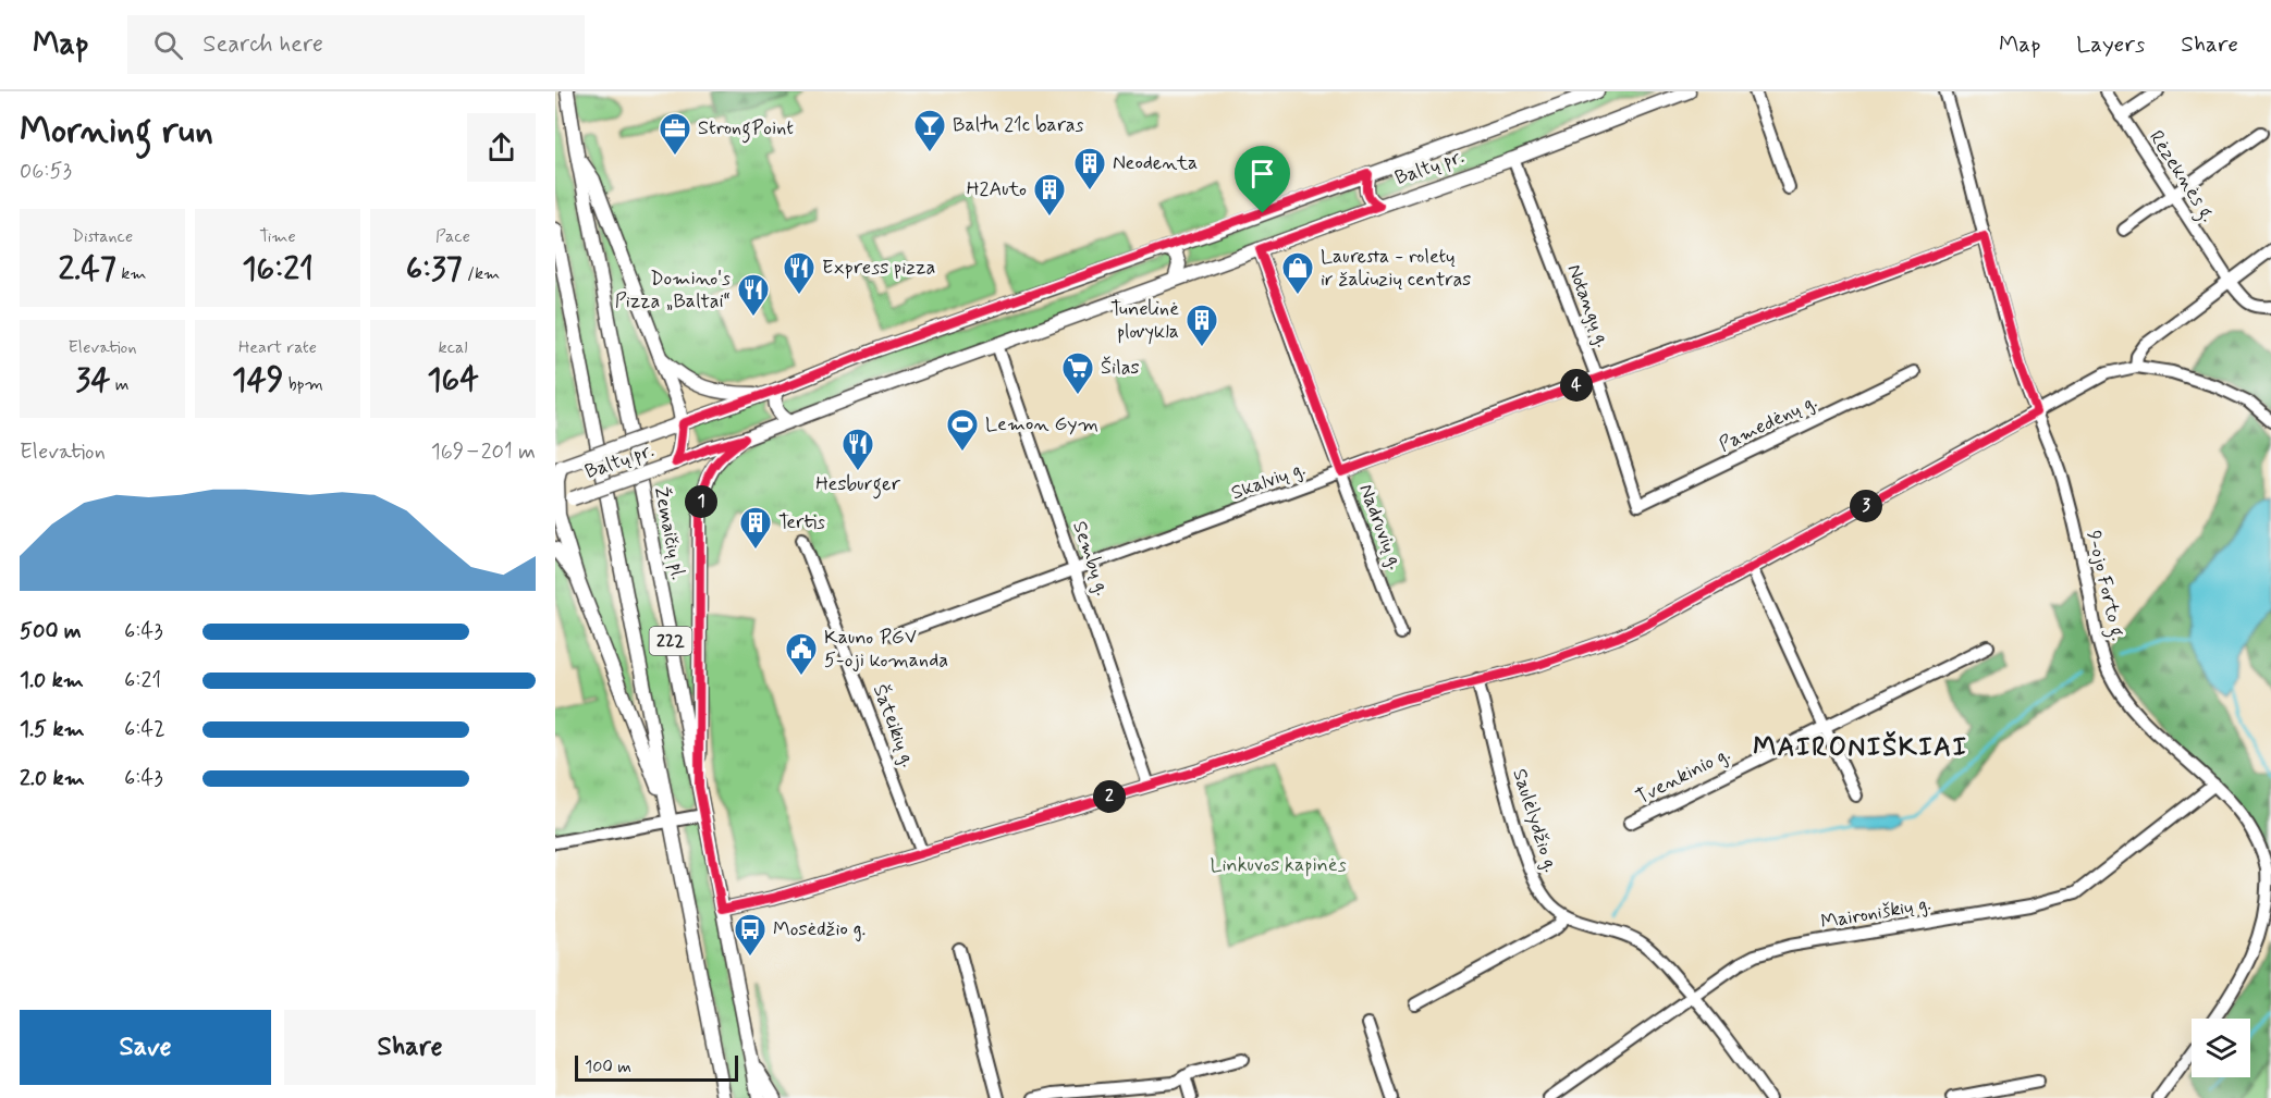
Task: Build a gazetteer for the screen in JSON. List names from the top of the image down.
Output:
{
  "streets": {
    "main road": ["Baltų pr.", "Žemaičių pl.", "222"],
    "street": [
      "Rėzeknės g.",
      "Notangų g.",
      "Pamedėnų g.",
      "Skalvių g.",
      "Nadruvių g.",
      "Sembų g.",
      "9-ojo Forto g.",
      "Šateikių g.",
      "Tvenkinio g.",
      "Saulėlydžio g.",
      "Maironiškių g."
    ]
  },
  "crossings": [
    ["Baltų pr.", "Notangų g."],
    ["Baltų pr.", "Nadruvių g."],
    ["Baltų pr.", "Sembų g."],
    ["Notangų g.", "Pamedėnų g."],
    ["Notangų g.", "Skalvių g."],
    ["Skalvių g.", "Nadruvių g."],
    ["Skalvių g.", "Sembų g."],
    ["Skalvių g.", "9-ojo Forto g."],
    ["9-ojo Forto g.", "Maironiškių g."],
    ["Saulėlydžio g.", "Maironiškių g."]
  ],
  "districts": ["MAIRONIŠKIAI"],
  "parks": ["Linkuvos kapinės"],
  "places": {
    "bar": ["Baltu 21c baras"],
    "office": ["StrongPoint"],
    "building": [
      "Neodenta",
      "H2Auto",
      "Tunelinė plovykla",
      "Tertis"
    ],
    "restaurant": ["Express pizza", "Domino's Pizza „Baltai“", "Hesburger"],
    "shop": ["Lauresta - roletų ir žaliuzių centras"],
    "supermarket": ["Šilas"],
    "sports": ["Lemon Gym"],
    "public building": ["Kauno PGV 5-oji komanda"],
    "bus stop": ["Mosėdžio g."]
  },
  "scale_bar": "100 m",
  "page": {
    "header": "Map",
    "search": "Search here",
    "nav": ["Map", "Layers", "Share"],
    "heading": ["Morning run", "06:53"],
    "stats": [
      ["Distance", "2.47 km"],
      ["Time", "16:21"],
      ["Pace", "6:37 /km"],
      ["Elevation", "34 m"],
      ["Heart rate", "149 bpm"],
      ["kcal", "164"]
    ],
    "pins": [
      "4",
      "1",
      "3",
      "2"
    ],
    "chart": ["Elevation", "169–201 m"],
    "list": [
      {
        "name": "500 m",
        "note": "6:43"
      },
      {
        "name": "1.0 km",
        "note": "6:21"
      },
      {
        "name": "1.5 km",
        "note": "6:42"
      },
      {
        "name": "2.0 km",
        "note": "6:43"
      }
    ],
    "buttons": ["Save", "Share"],
    "scale": "100 m"
  }
}
